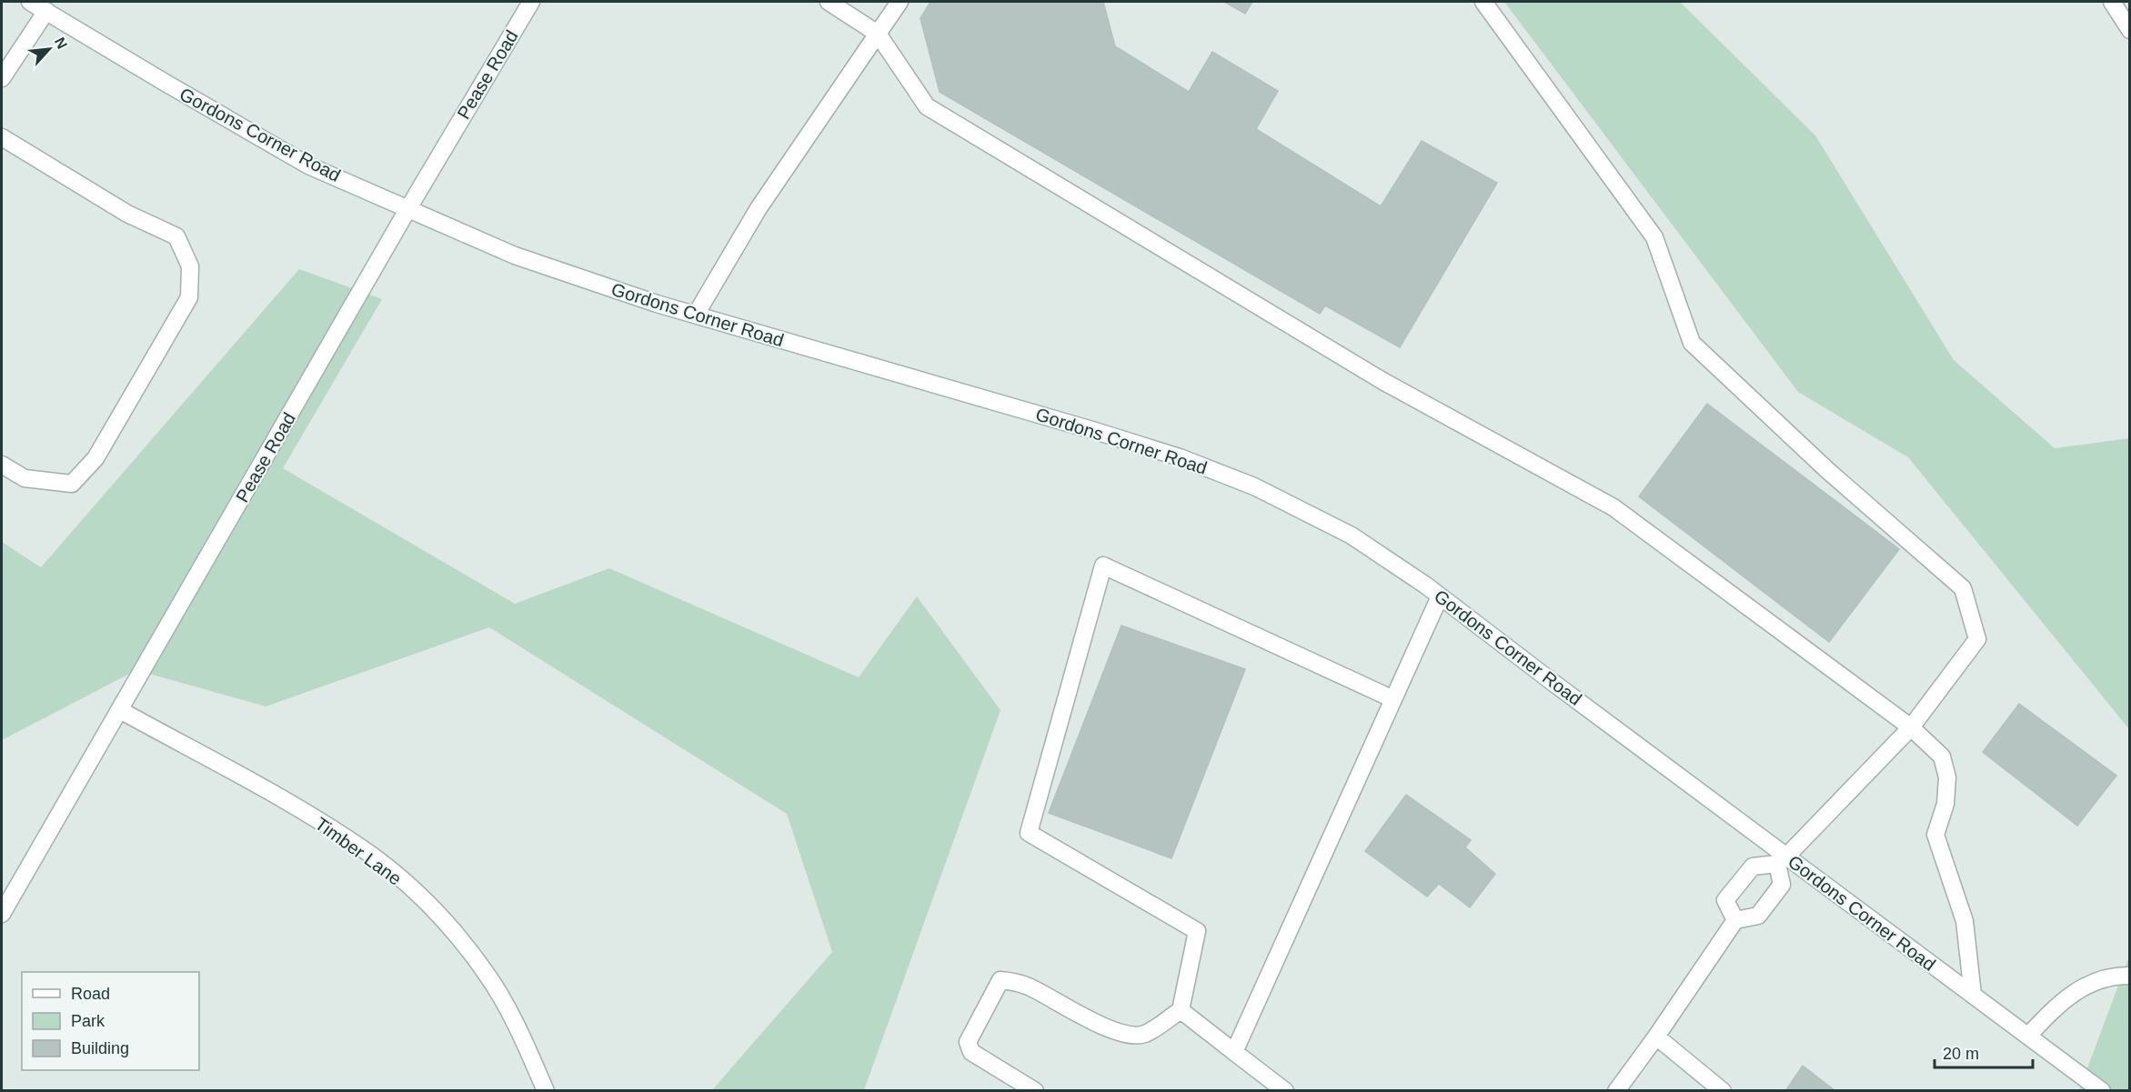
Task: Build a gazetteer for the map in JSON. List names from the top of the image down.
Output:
{
  "streets": {
    "street": ["Pease Road", "Gordons Corner Road", "Timber Lane"]
  },
  "crossings": [
    ["Pease Road", "Gordons Corner Road"],
    ["Pease Road", "Timber Lane"]
  ],
  "legend": ["Road", "Park", "Building"],
  "scale_bar": "20 m",
  "north": "top right"
}
